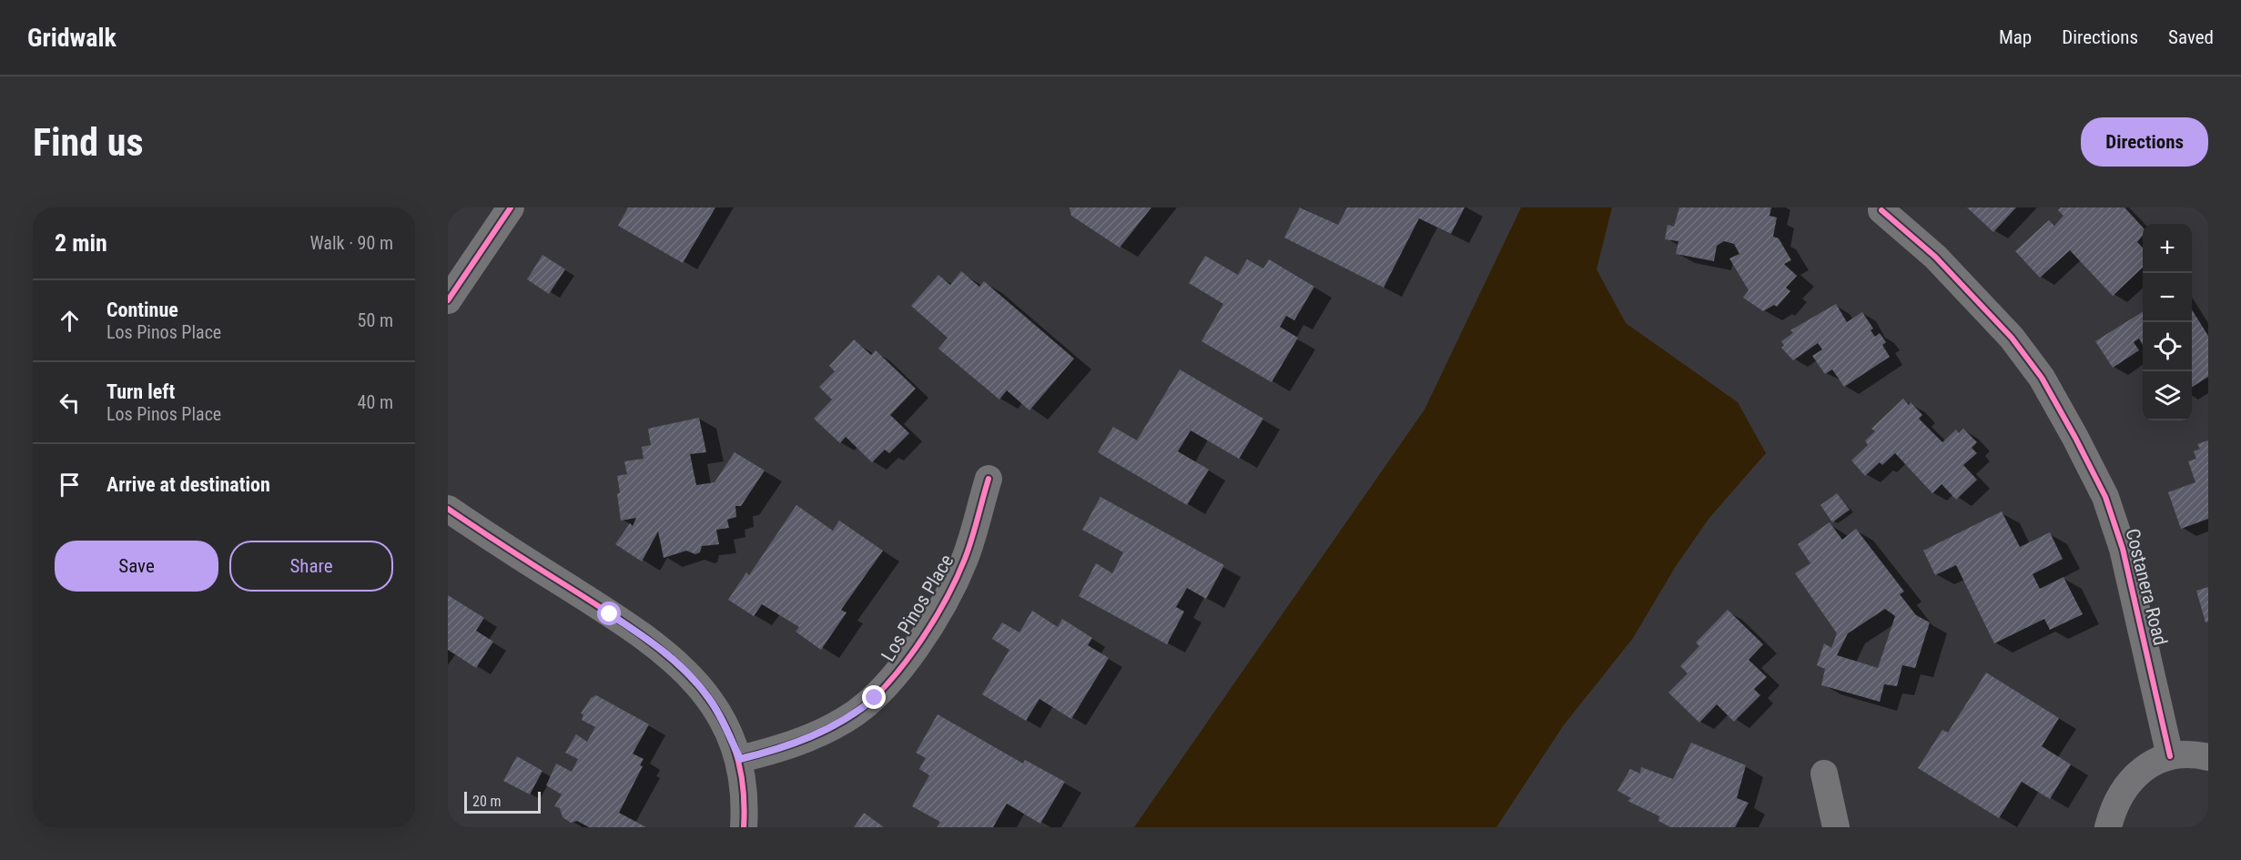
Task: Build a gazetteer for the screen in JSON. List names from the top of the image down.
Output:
{
  "streets": {
    "street": ["Costanera Road", "Los Pinos Place"]
  },
  "scale_bar": "20 m",
  "page": {
    "header": "Gridwalk",
    "nav": ["Map", "Directions", "Saved"],
    "buttons": [
      "Directions",
      ["Save", "Share"]
    ],
    "title": "Find us",
    "heading": ["2 min", "Walk · 90 m"],
    "map_buttons": ["+", "−"],
    "list": [
      ["Continue", "Los Pinos Place", "50 m"],
      ["Turn left", "Los Pinos Place", "40 m"],
      "Arrive at destination"
    ],
    "scale": "20 m"
  }
}
